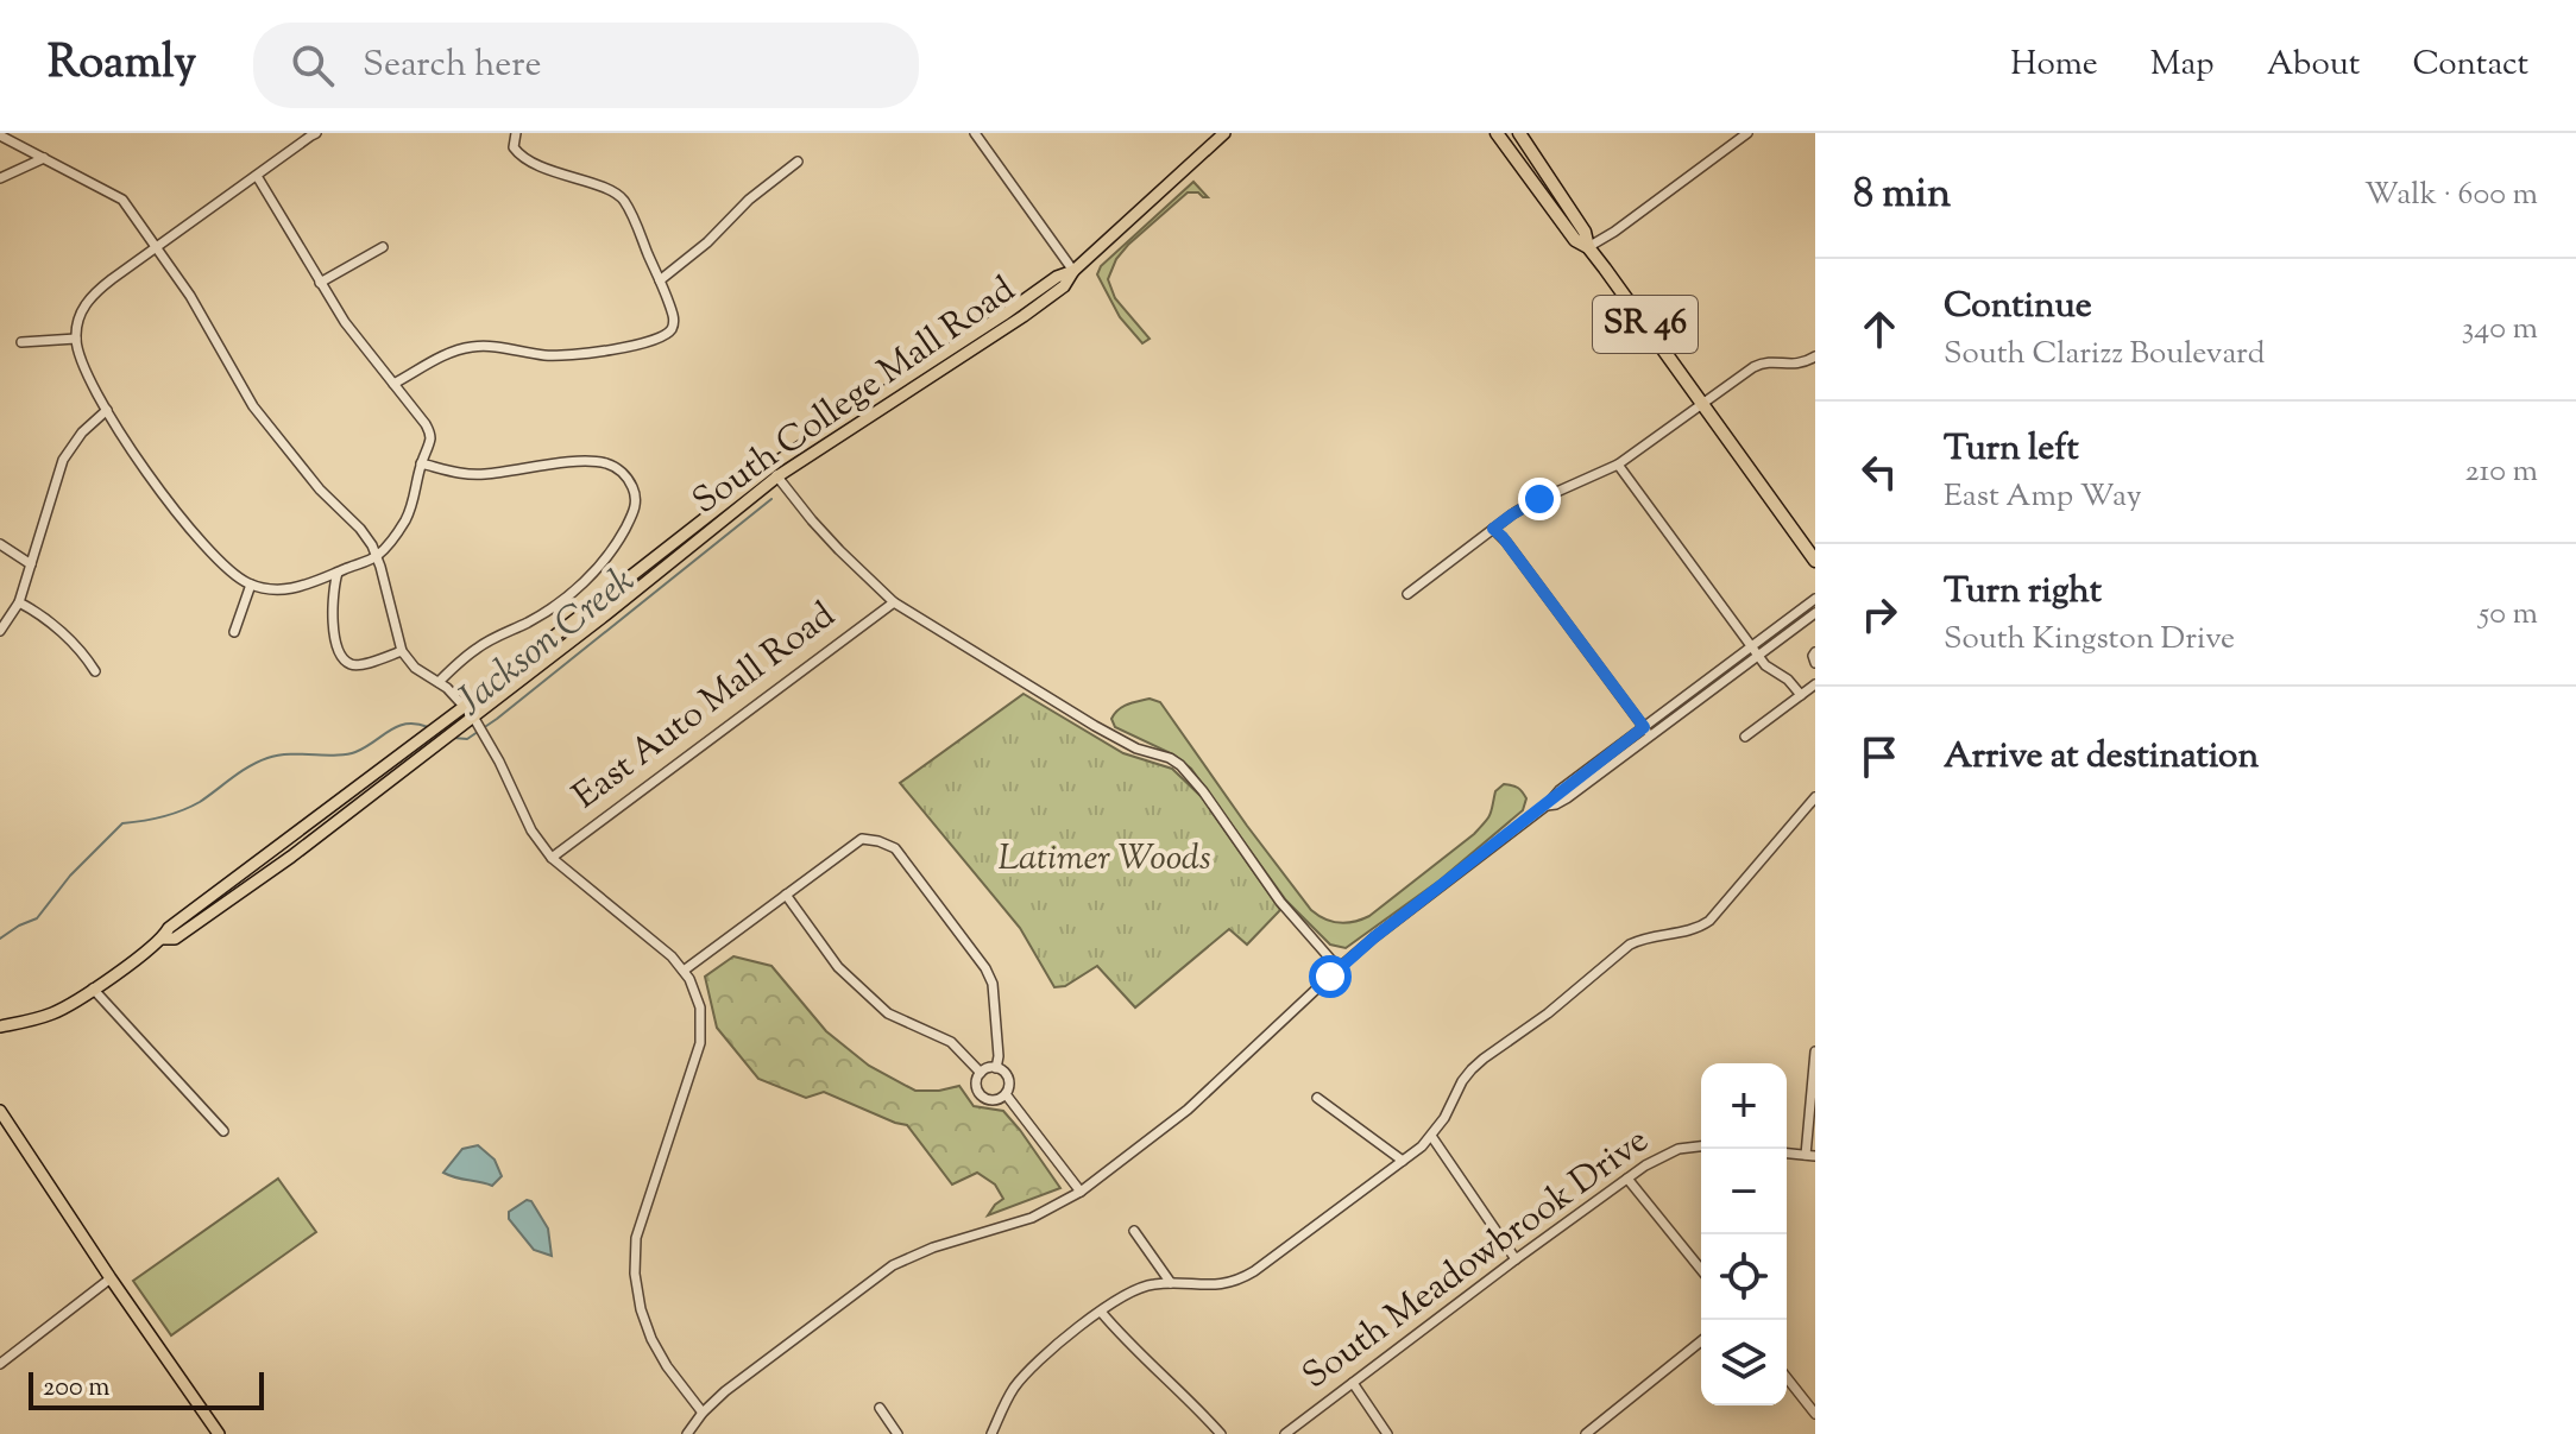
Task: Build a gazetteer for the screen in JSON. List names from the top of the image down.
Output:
{
  "streets": {
    "highway": ["SR 46"],
    "main road": ["South College Mall Road"],
    "street": ["East Auto Mall Road", "South Meadowbrook Drive"]
  },
  "water": ["Jackson Creek"],
  "parks": ["Latimer Woods"],
  "scale_bar": "200 m",
  "page": {
    "header": "Roamly",
    "search": "Search here",
    "nav": [
      "Home",
      "Map",
      "About",
      "Contact"
    ],
    "heading": ["8 min", "Walk · 600 m"],
    "list": [
      ["Continue", "South Clarizz Boulevard", "340 m"],
      ["Turn left", "East Amp Way", "210 m"],
      ["Turn right", "South Kingston Drive", "50 m"],
      "Arrive at destination"
    ],
    "map_buttons": ["+", "−"],
    "scale": "200 m"
  }
}
